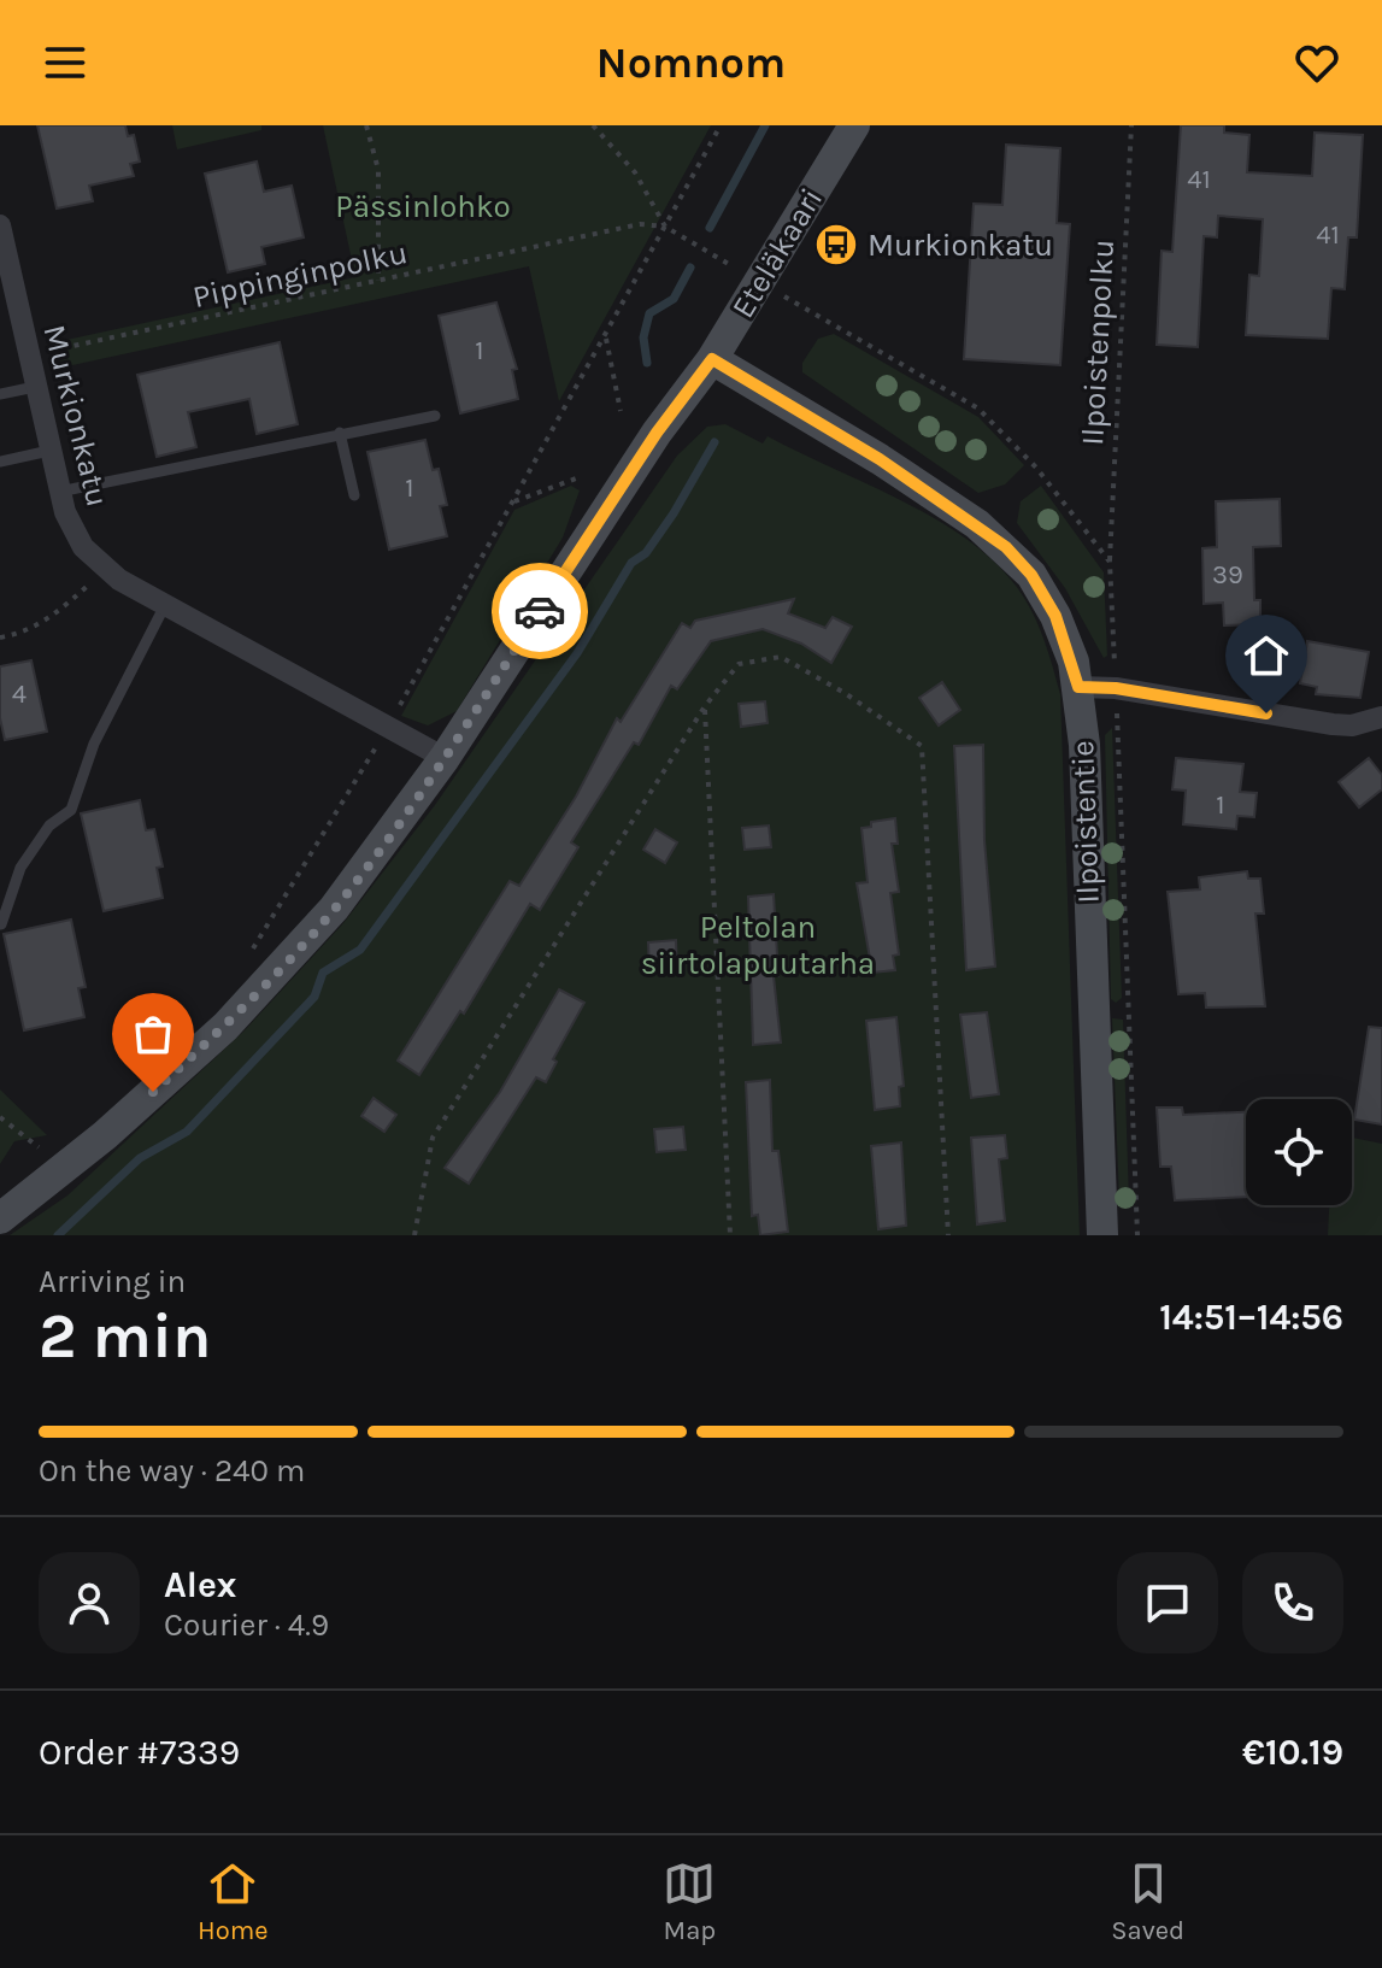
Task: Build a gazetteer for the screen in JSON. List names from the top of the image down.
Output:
{
  "streets": {
    "main road": ["Eteläkaari", "Ilpoistentie"],
    "street": ["Murkionkatu"],
    "path": ["Pippinginpolku", "Ilpoistenpolku"]
  },
  "crossings": [
    ["Eteläkaari", "Murkionkatu"],
    ["Eteläkaari", "Ilpoistentie"],
    ["Pippinginpolku", "Murkionkatu"]
  ],
  "parks": ["Pässinlohko", "Peltolan siirtolapuutarha"],
  "places": {
    "bus stop": ["Murkionkatu"]
  },
  "house_numbers": [
    "41",
    "41",
    "1",
    "1",
    "39",
    "4",
    "1"
  ],
  "page": {
    "header": "Nomnom",
    "heading": ["2 min", "Arriving in", "14:51–14:56"],
    "panel": [
      "Alex",
      "Courier · 4.9",
      "Order #7339",
      "€10.19"
    ],
    "bar": "On the way · 240 m",
    "tabs": ["Home", "Map", "Saved"]
  }
}
